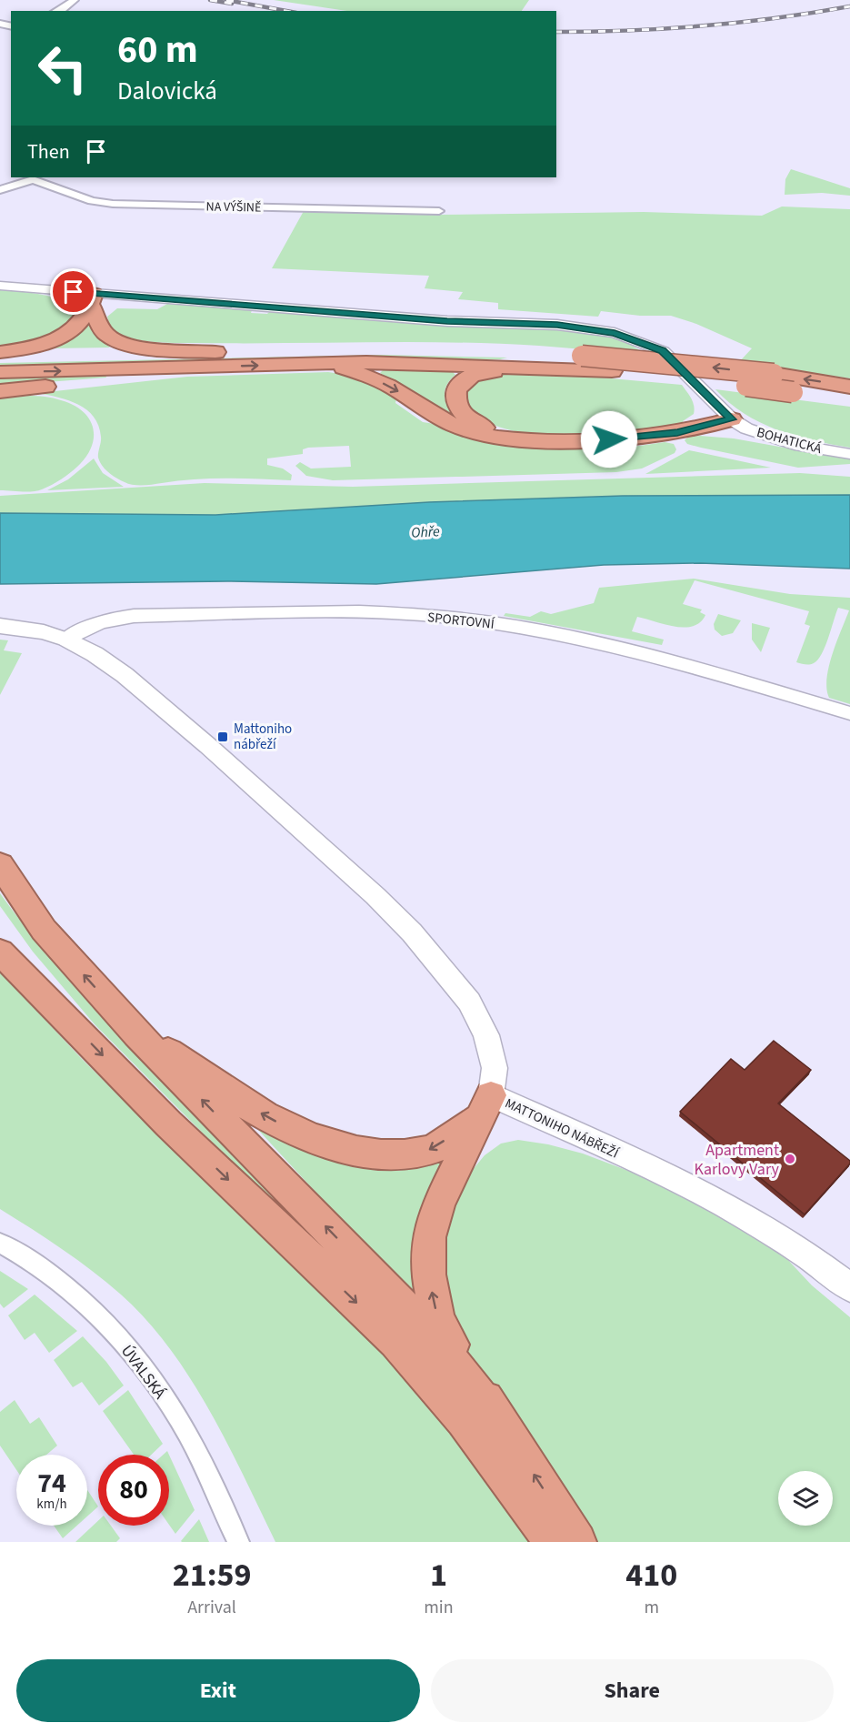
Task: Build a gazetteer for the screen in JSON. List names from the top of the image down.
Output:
{
  "streets": {
    "main road": ["MATTONIHO NÁBŘEŽÍ"],
    "street": [
      "NA VÝŠINĚ",
      "BOHATICKÁ",
      "SPORTOVNÍ",
      "ÚVALSKÁ"
    ]
  },
  "crossings": [
    ["SPORTOVNÍ", "MATTONIHO NÁBŘEŽÍ"]
  ],
  "water": ["Ohře"],
  "places": {
    "transit": ["Mattoniho nábřeží"],
    "other": ["Apartment Karlovy Vary"]
  },
  "page": {
    "turn": ["60 m", "Dalovická"],
    "then": "Then",
    "speed": "74 km/h",
    "limit": "80",
    "eta": [
      "21:59",
      "Arrival",
      "1",
      "min",
      "410",
      "m"
    ],
    "buttons": ["Exit", "Share"]
  }
}
